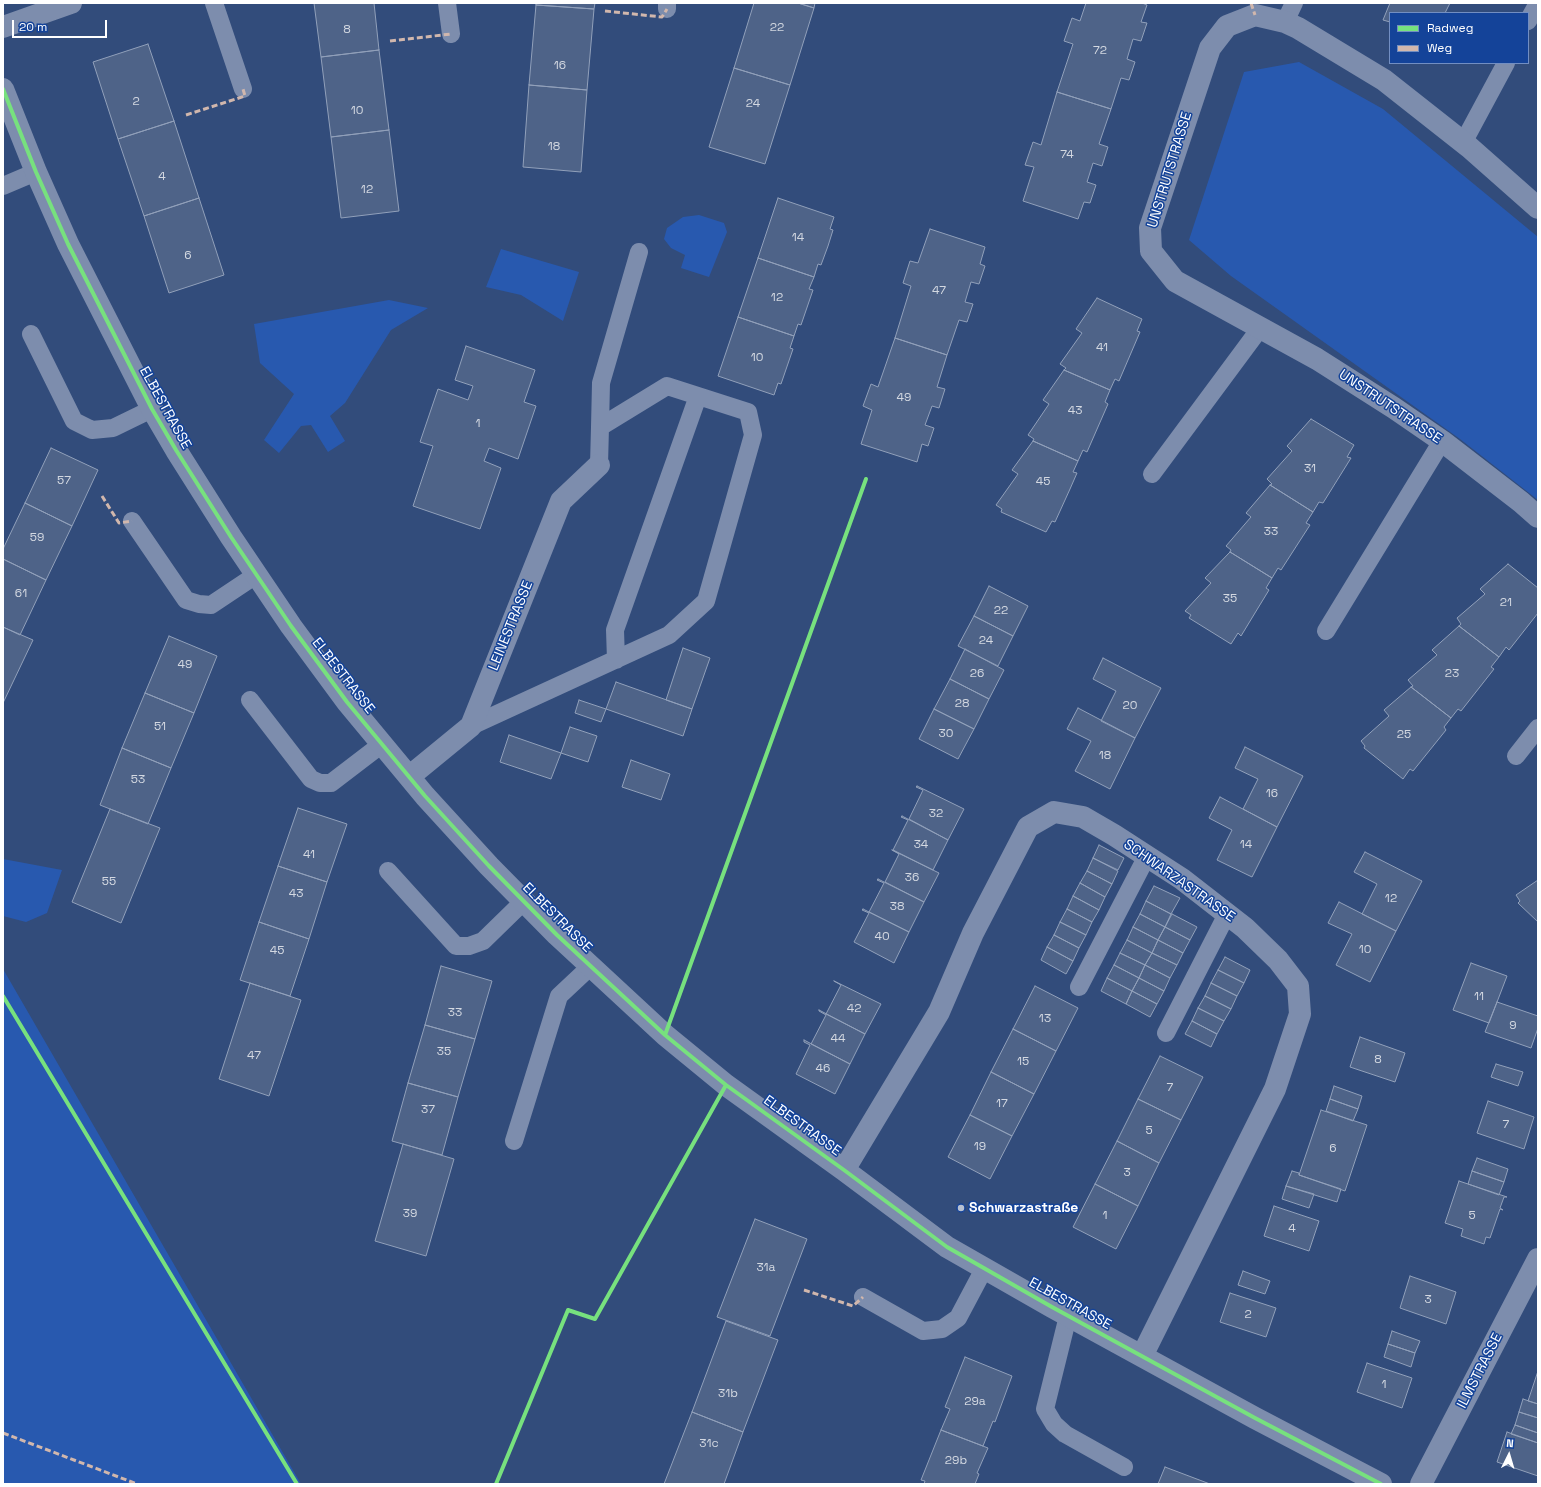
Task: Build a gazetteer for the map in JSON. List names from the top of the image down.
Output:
{
  "streets": {
    "street": [
      "UNSTRUTSTRASSE",
      "ELBESTRASSE",
      "LEINESTRASSE",
      "SCHWARZASTRASSE",
      "ILMSTRASSE"
    ]
  },
  "crossings": [
    ["ELBESTRASSE", "LEINESTRASSE"],
    ["ELBESTRASSE", "SCHWARZASTRASSE"]
  ],
  "places": ["Schwarzastraße"],
  "house_numbers": [
    "22",
    "8",
    "72",
    "16",
    "2",
    "24",
    "10",
    "18",
    "74",
    "4",
    "12",
    "14",
    "6",
    "47",
    "12",
    "41",
    "10",
    "49",
    "43",
    "1",
    "31",
    "57",
    "45",
    "33",
    "59",
    "61",
    "35",
    "21",
    "22",
    "24",
    "49",
    "26",
    "23",
    "28",
    "20",
    "51",
    "30",
    "25",
    "18",
    "53",
    "16",
    "32",
    "34",
    "14",
    "41",
    "36",
    "55",
    "43",
    "12",
    "38",
    "40",
    "10",
    "45",
    "11",
    "42",
    "33",
    "13",
    "9",
    "44",
    "35",
    "47",
    "8",
    "15",
    "46",
    "7",
    "17",
    "37",
    "7",
    "5",
    "19",
    "6",
    "3",
    "39",
    "1",
    "5",
    "4",
    "31a",
    "3",
    "2",
    "1",
    "31b",
    "29a",
    "31c",
    "29b"
  ],
  "legend": ["Radweg", "Weg"],
  "scale_bar": "20 m",
  "north": "top"
}
